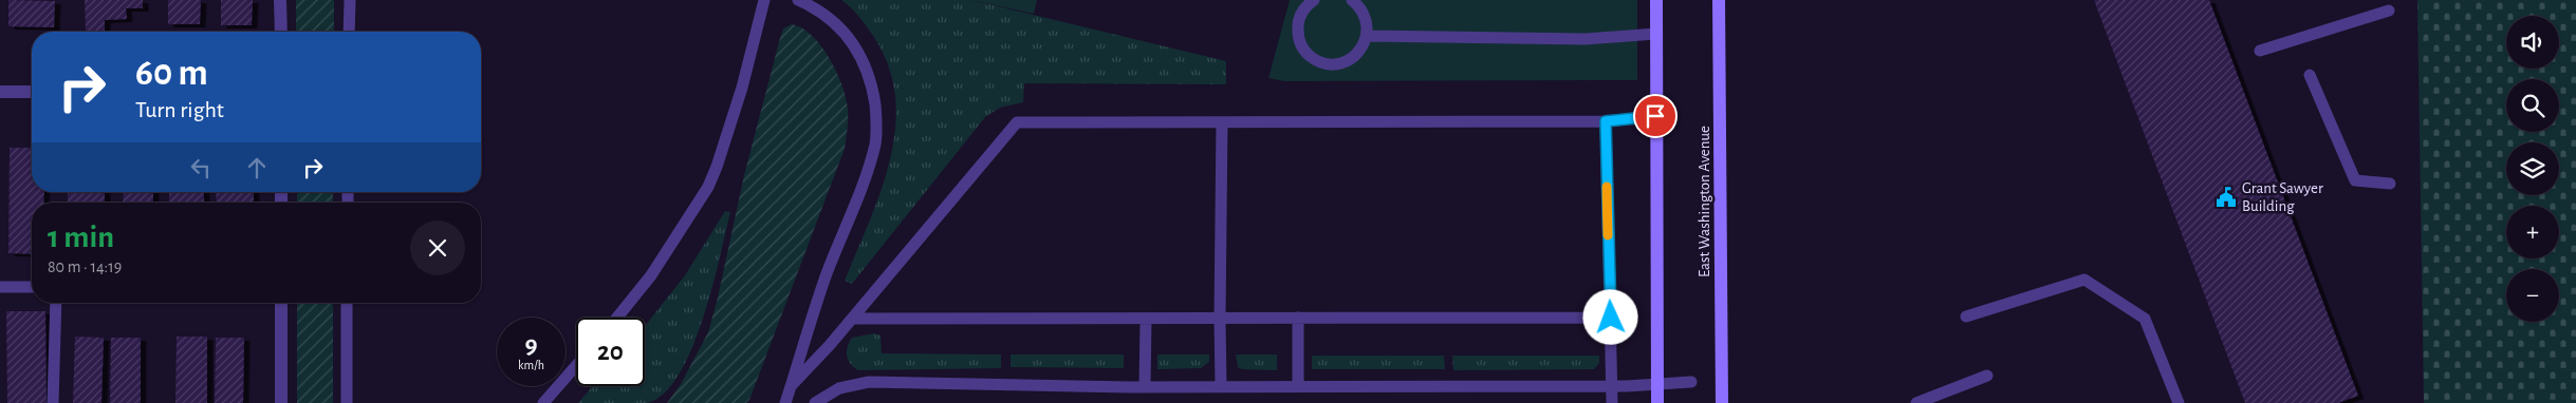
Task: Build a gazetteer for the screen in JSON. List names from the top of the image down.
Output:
{
  "streets": {
    "main road": ["East Washington Avenue"]
  },
  "places": {
    "public building": ["Grant Sawyer Building"]
  },
  "page": {
    "map_buttons": ["+", "−"],
    "turn": ["60 m", "Turn right"],
    "heading": ["1 min", "80 m · 14:19"],
    "speed": "9 km/h",
    "limit": "20"
  }
}
